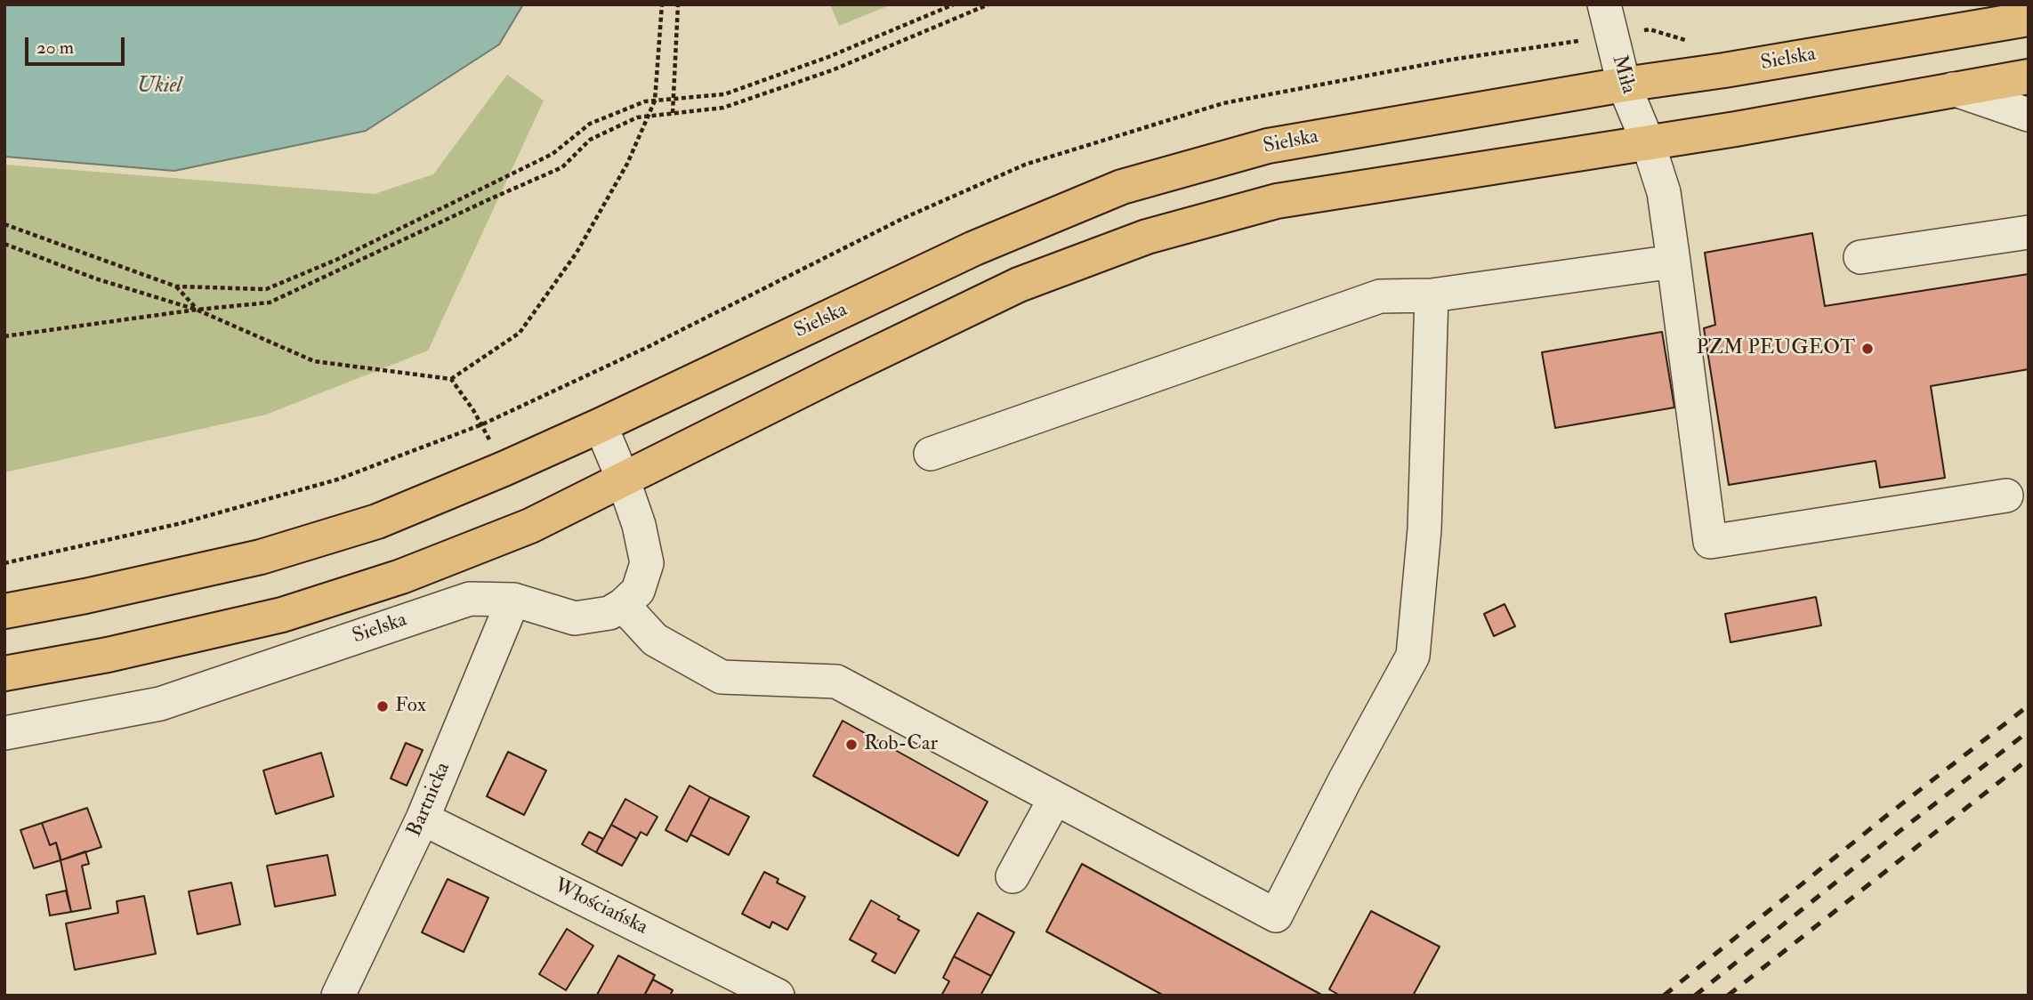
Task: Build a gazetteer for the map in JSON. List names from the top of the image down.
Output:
{
  "streets": {
    "main road": ["Sielska"],
    "street": ["Miła", "Bartnicka", "Włościańska"]
  },
  "crossings": [
    ["Sielska", "Miła"],
    ["Sielska", "Bartnicka"],
    ["Bartnicka", "Włościańska"]
  ],
  "water": ["Ukiel"],
  "places": ["PZM PEUGEOT", "Fox", "Rob-Car"],
  "scale_bar": "20 m"
}
